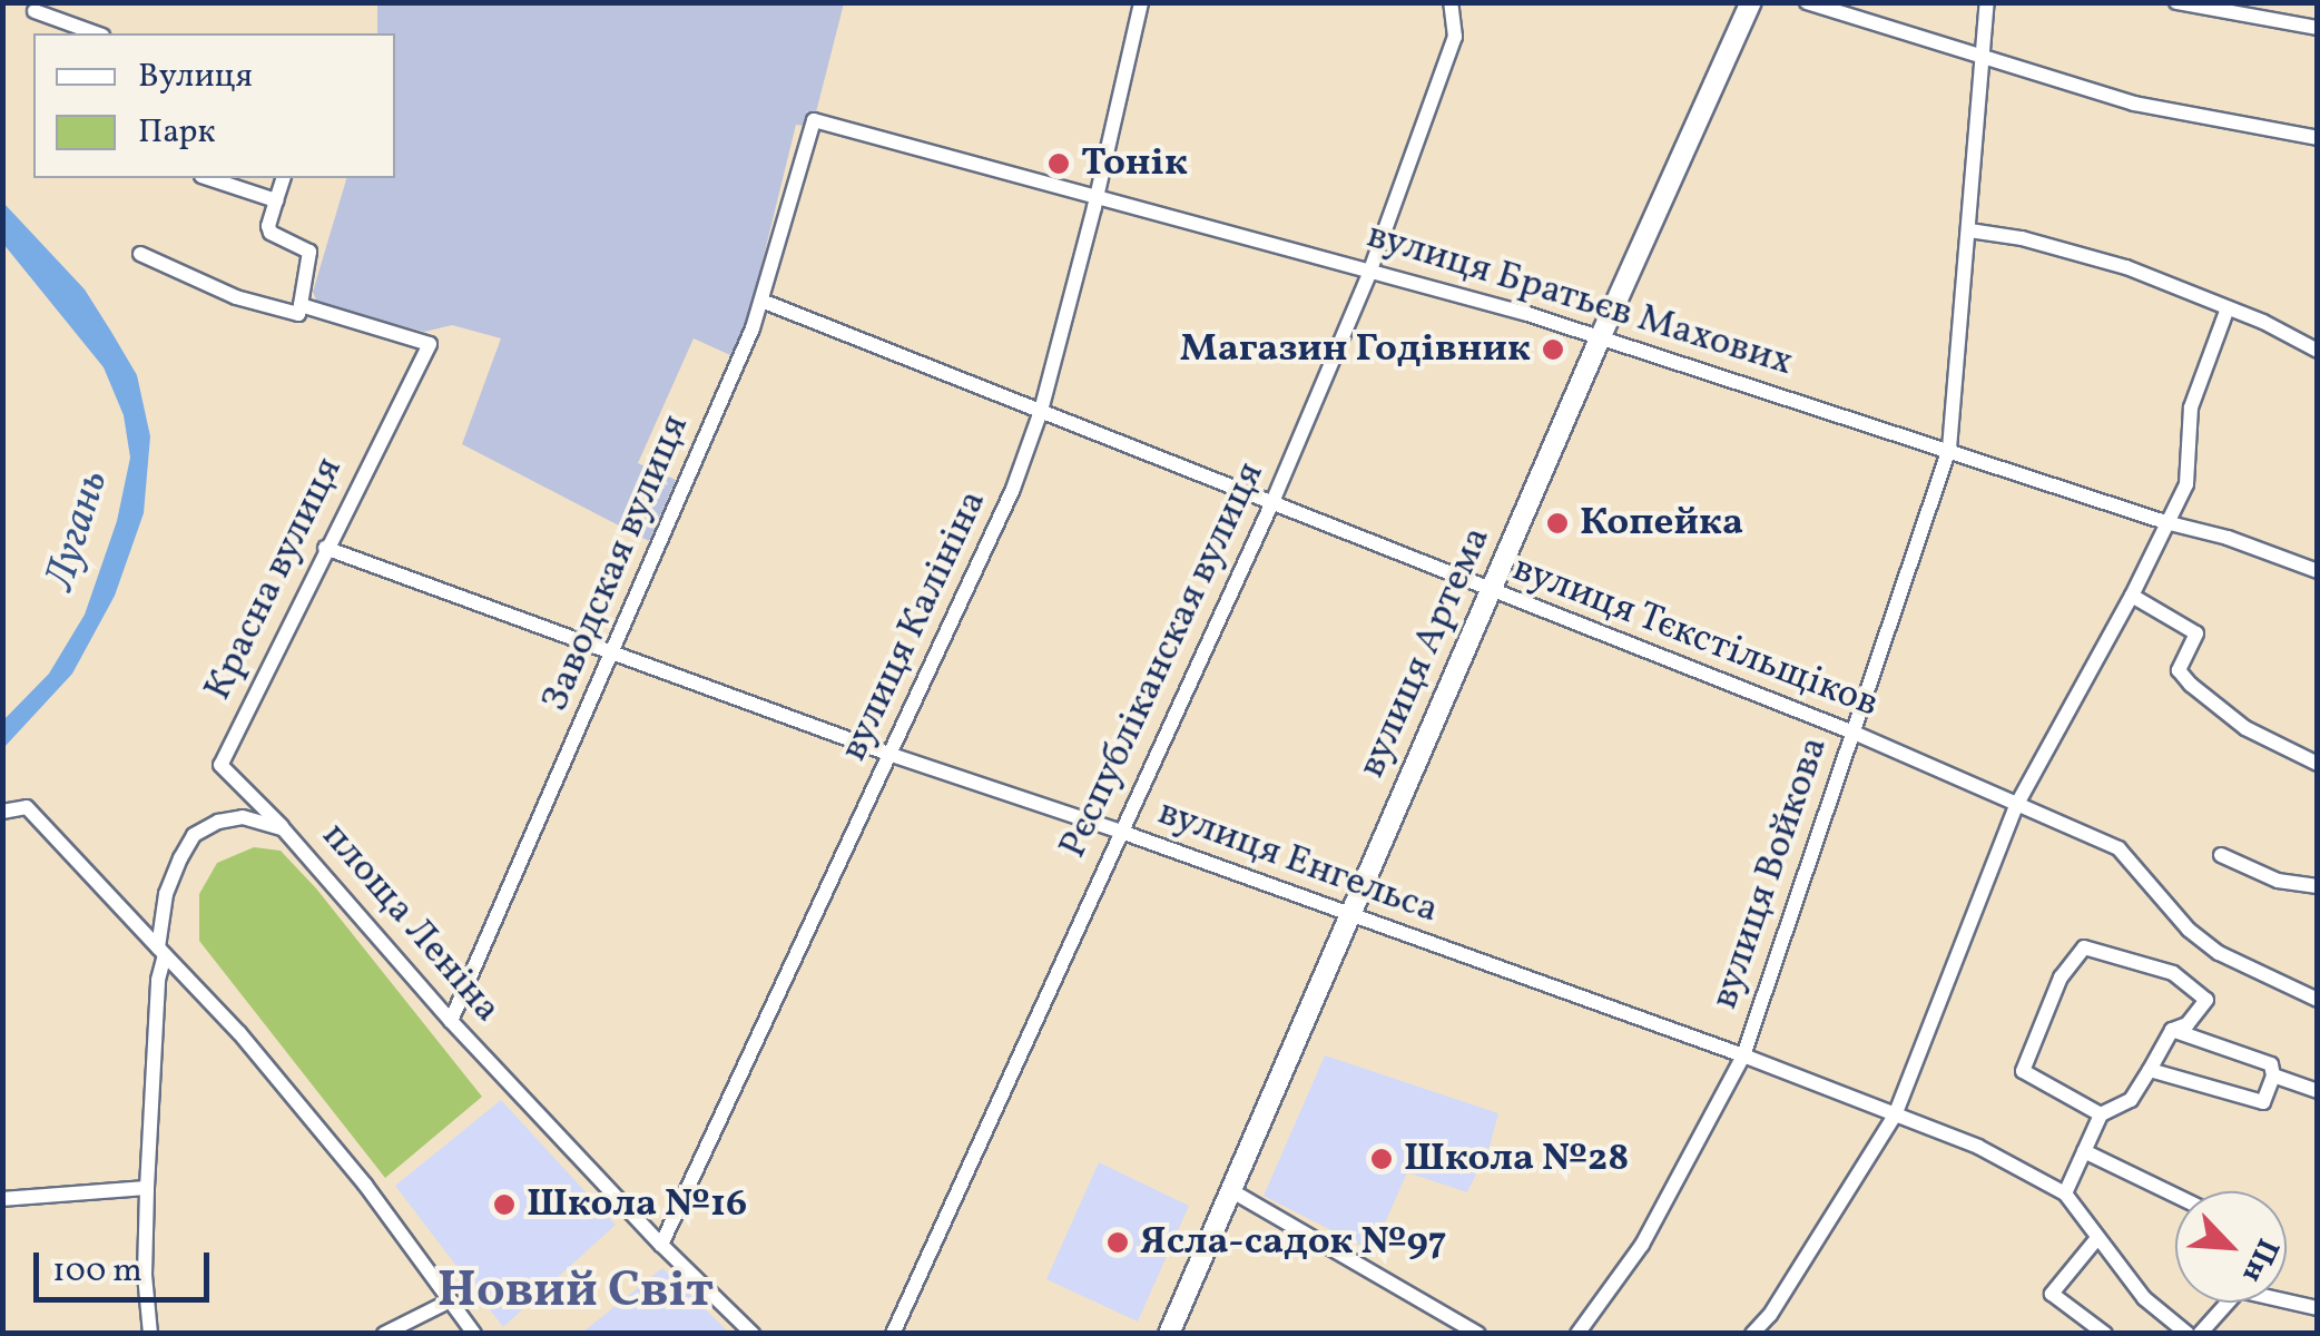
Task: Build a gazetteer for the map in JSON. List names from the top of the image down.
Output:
{
  "streets": {
    "street": [
      "вулиця Братьєв Махових",
      "Заводская вулиця",
      "Красна вулиця",
      "вулиця Калініна",
      "вулиця Тєкстільщіков",
      "вулиця Артема",
      "Рєспубліканская вулиця",
      "вулиця Енгельса",
      "вулиця Войкова",
      "площа Леніна"
    ]
  },
  "crossings": [
    ["вулиця Братьєв Махових", "Заводская вулиця"],
    ["вулиця Братьєв Махових", "вулиця Калініна"],
    ["вулиця Братьєв Махових", "вулиця Артема"],
    ["вулиця Братьєв Махових", "Рєспубліканская вулиця"],
    ["вулиця Братьєв Махових", "вулиця Войкова"],
    ["Заводская вулиця", "вулиця Тєкстільщіков"],
    ["Заводская вулиця", "вулиця Енгельса"],
    ["Заводская вулиця", "площа Леніна"],
    ["Красна вулиця", "вулиця Енгельса"],
    ["Красна вулиця", "площа Леніна"],
    ["вулиця Калініна", "вулиця Тєкстільщіков"],
    ["вулиця Калініна", "вулиця Енгельса"],
    ["вулиця Калініна", "площа Леніна"],
    ["вулиця Тєкстільщіков", "вулиця Артема"],
    ["вулиця Тєкстільщіков", "Рєспубліканская вулиця"],
    ["вулиця Тєкстільщіков", "вулиця Войкова"],
    ["вулиця Артема", "вулиця Енгельса"],
    ["Рєспубліканская вулиця", "вулиця Енгельса"],
    ["вулиця Енгельса", "вулиця Войкова"]
  ],
  "districts": ["Новий Світ"],
  "water": ["Лугань"],
  "places": [
    "Тонік",
    "Магазин Годівник",
    "Копейка",
    "Школа №28",
    "Школа №16",
    "Ясла-садок №97"
  ],
  "legend": ["Вулиця", "Парк"],
  "scale_bar": "100 m",
  "north": "bottom right"
}
